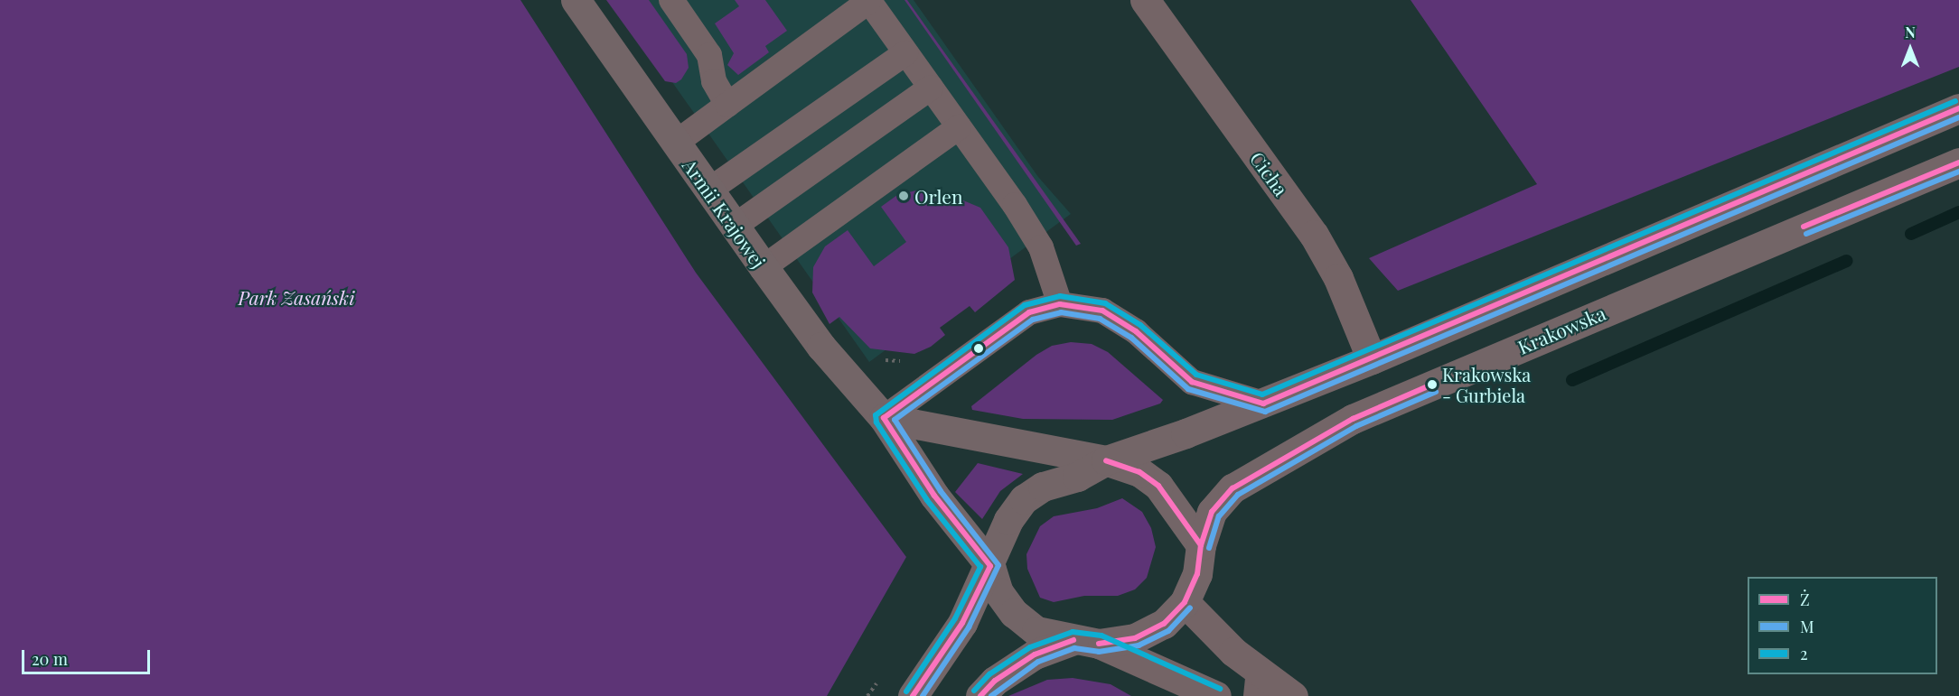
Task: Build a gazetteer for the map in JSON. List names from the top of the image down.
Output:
{
  "streets": {
    "main road": ["Armii Krajowej", "Krakowska"],
    "street": ["Cicha"]
  },
  "crossings": [
    ["Armii Krajowej", "Krakowska"]
  ],
  "parks": ["Park Zasański"],
  "places": ["Orlen", "Krakowska - Gurbiela"],
  "lines": ["transit line 2", "transit line Ż", "transit line M"],
  "legend": ["Ż", "M", "2"],
  "scale_bar": "20 m",
  "north": "top"
}
